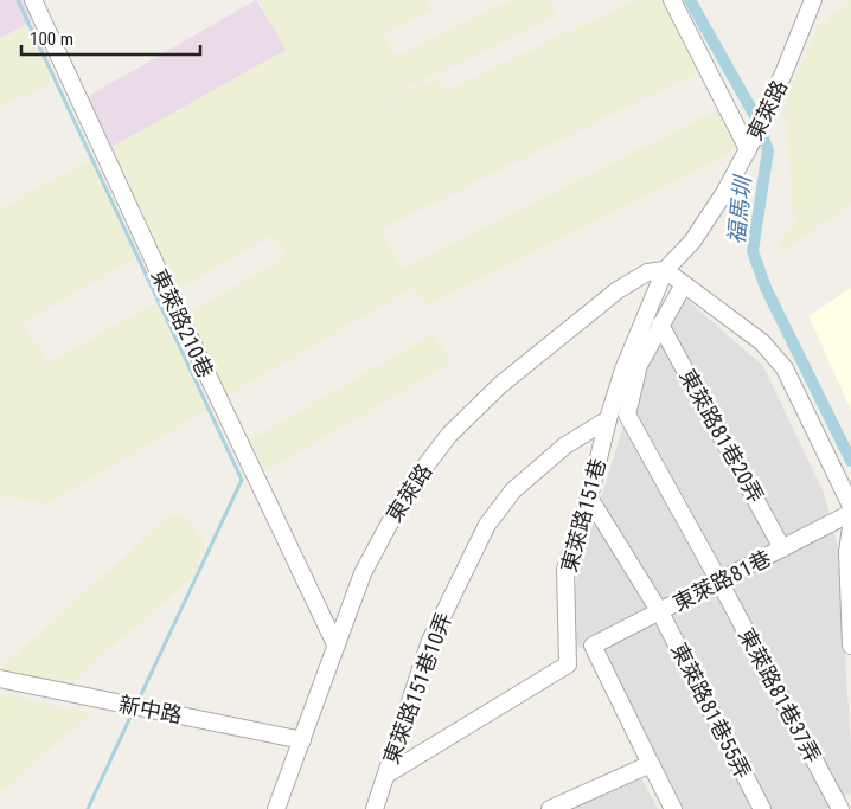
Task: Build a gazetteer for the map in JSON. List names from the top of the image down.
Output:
{
  "streets": {
    "street": [
      "東萊路",
      "東萊路210巷",
      "東萊路81巷20弄",
      "東萊路151巷",
      "東萊路81巷",
      "東萊路151巷10弄",
      "東萊路81巷37弄",
      "新中路",
      "東萊路81巷55弄"
    ]
  },
  "crossings": [
    ["東萊路", "東萊路210巷"],
    ["東萊路", "東萊路151巷"],
    ["東萊路", "新中路"],
    ["東萊路81巷20弄", "東萊路81巷"],
    ["東萊路81巷20弄", "東萊路81巷37弄"],
    ["東萊路151巷", "東萊路151巷10弄"],
    ["東萊路151巷", "東萊路81巷55弄"],
    ["東萊路81巷", "東萊路81巷37弄"],
    ["東萊路81巷", "東萊路81巷55弄"]
  ],
  "water": ["福馬圳"],
  "scale_bar": "100 m"
}
